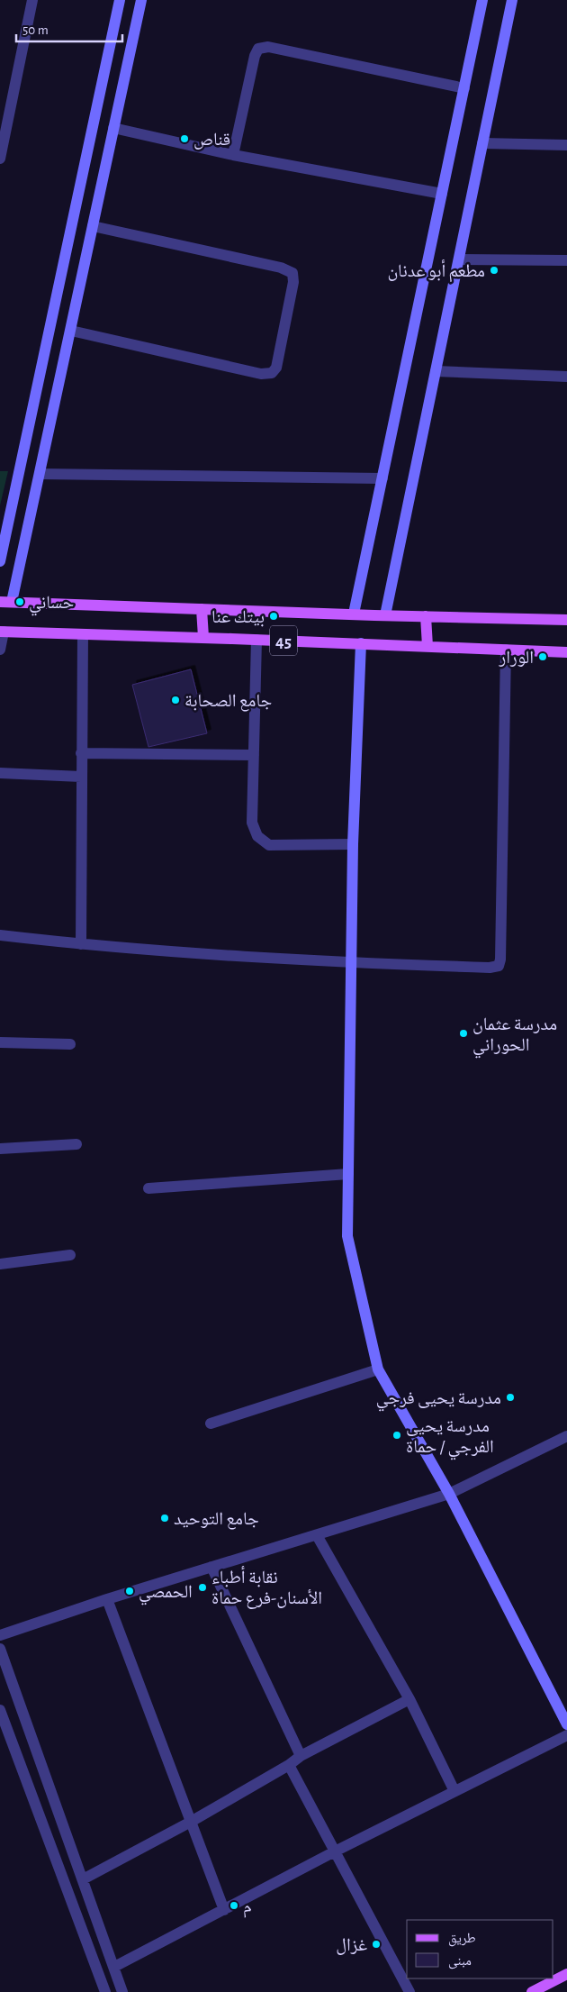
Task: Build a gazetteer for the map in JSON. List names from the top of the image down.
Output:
{
  "streets": {
    "main road": ["45"]
  },
  "places": [
    "قناص",
    "مطعم أبو عدنان",
    "حساني",
    "بيتك عنا",
    "الورار",
    "جامع الصحابة",
    "مدرسة عثمان الحوراني",
    "مدرسة يحيى فرجي",
    "مدرسة يحيى الفرجي / حماة",
    "جامع التوحيد",
    "نقابة أطباء الأسنان-فرع حماة",
    "الحمصي",
    "م",
    "غزال"
  ],
  "legend": ["طريق", "مبنى"],
  "scale_bar": "50 m"
}
